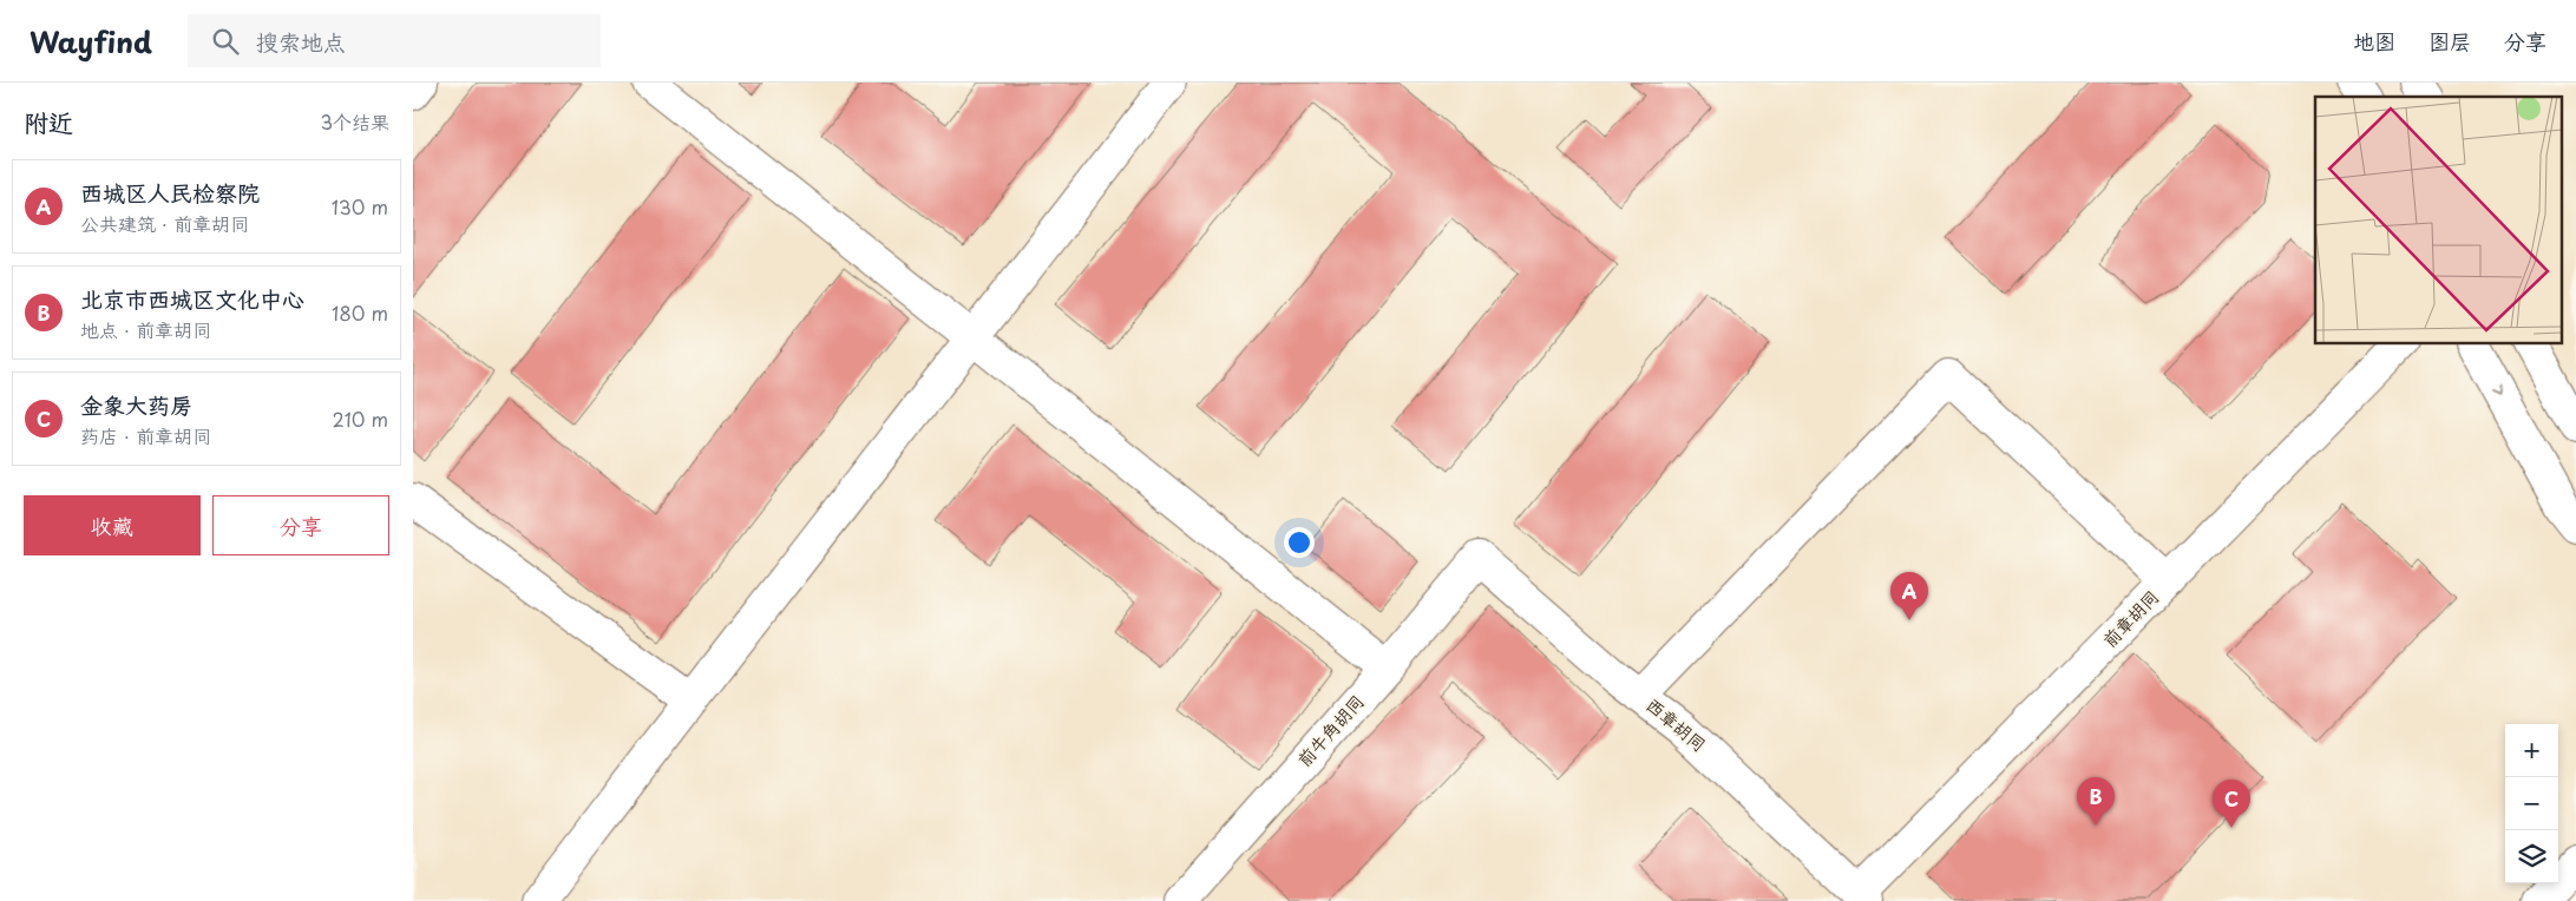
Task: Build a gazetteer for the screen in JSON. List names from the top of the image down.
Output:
{
  "streets": {
    "street": ["前章胡同", "西章胡同", "前牛角胡同"]
  },
  "crossings": [
    ["前章胡同", "西章胡同"],
    ["西章胡同", "前牛角胡同"]
  ],
  "page": {
    "header": "Wayfind",
    "search": "搜索地点",
    "nav": ["地图", "图层", "分享"],
    "heading": ["附近", "3个结果"],
    "list": [
      {
        "mark": "A",
        "name": "西城区人民检察院",
        "note": "公共建筑 · 前章胡同",
        "value": "130 m"
      },
      {
        "mark": "B",
        "name": "北京市西城区文化中心",
        "note": "地点 · 前章胡同",
        "value": "180 m"
      },
      {
        "mark": "C",
        "name": "金象大药房",
        "note": "药店 · 前章胡同",
        "value": "210 m"
      }
    ],
    "buttons": ["收藏", "分享"],
    "pins": ["A", "B", "C"],
    "map_buttons": ["+", "−"]
  }
}
